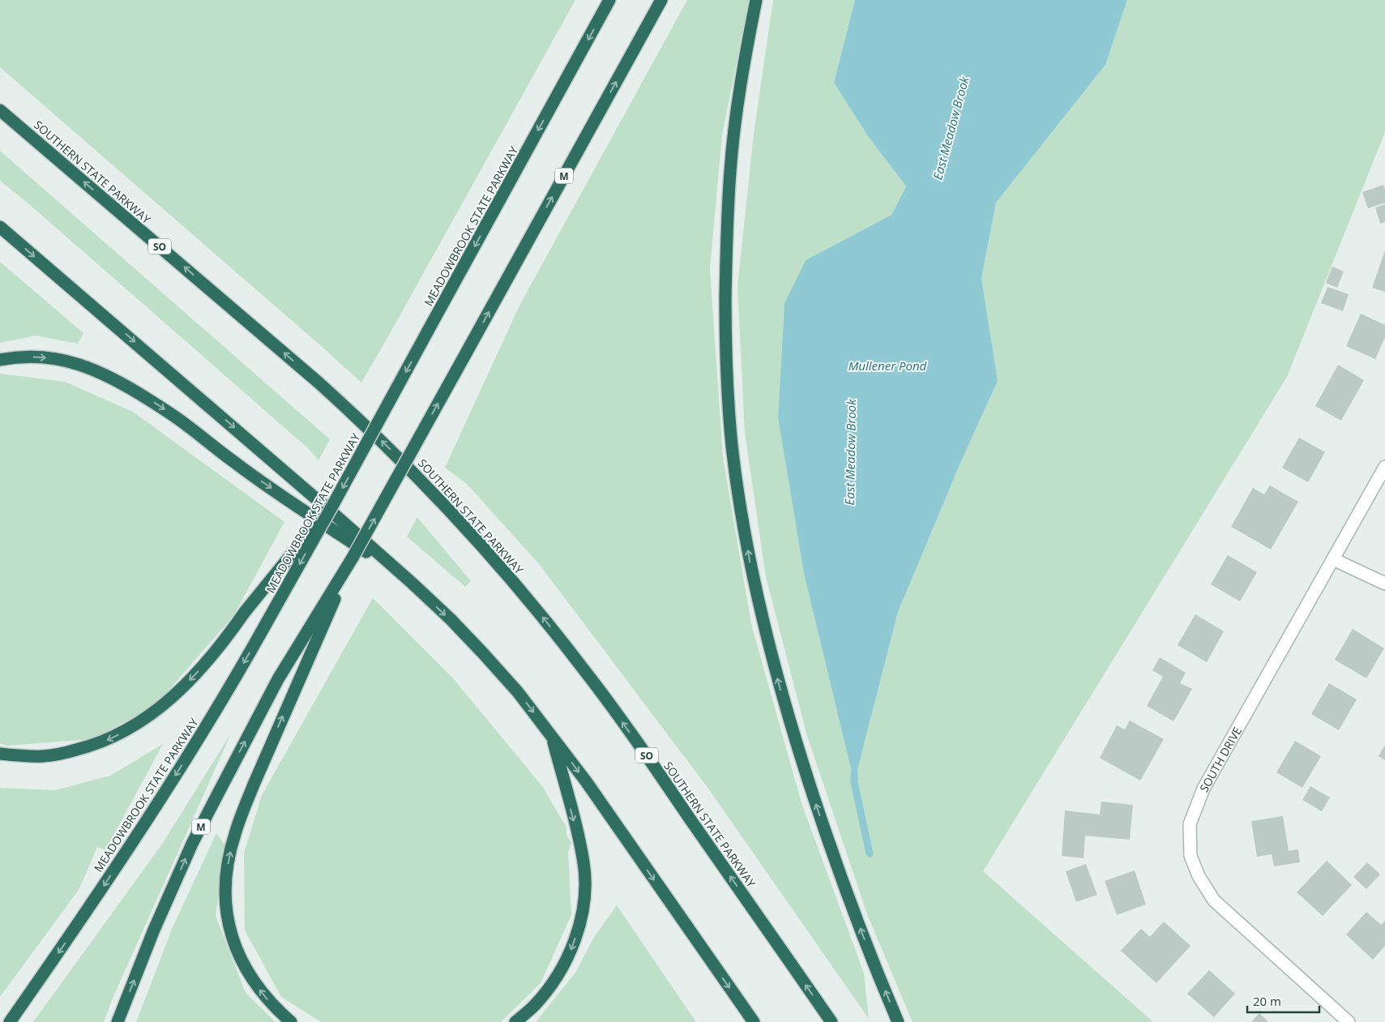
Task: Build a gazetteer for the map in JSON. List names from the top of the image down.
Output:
{
  "streets": {
    "highway": [
      "SOUTHERN STATE PARKWAY",
      "M",
      "MEADOWBROOK STATE PARKWAY",
      "SO"
    ],
    "street": ["SOUTH DRIVE"]
  },
  "water": ["East Meadow Brook", "Mullener Pond"],
  "scale_bar": "20 m"
}
